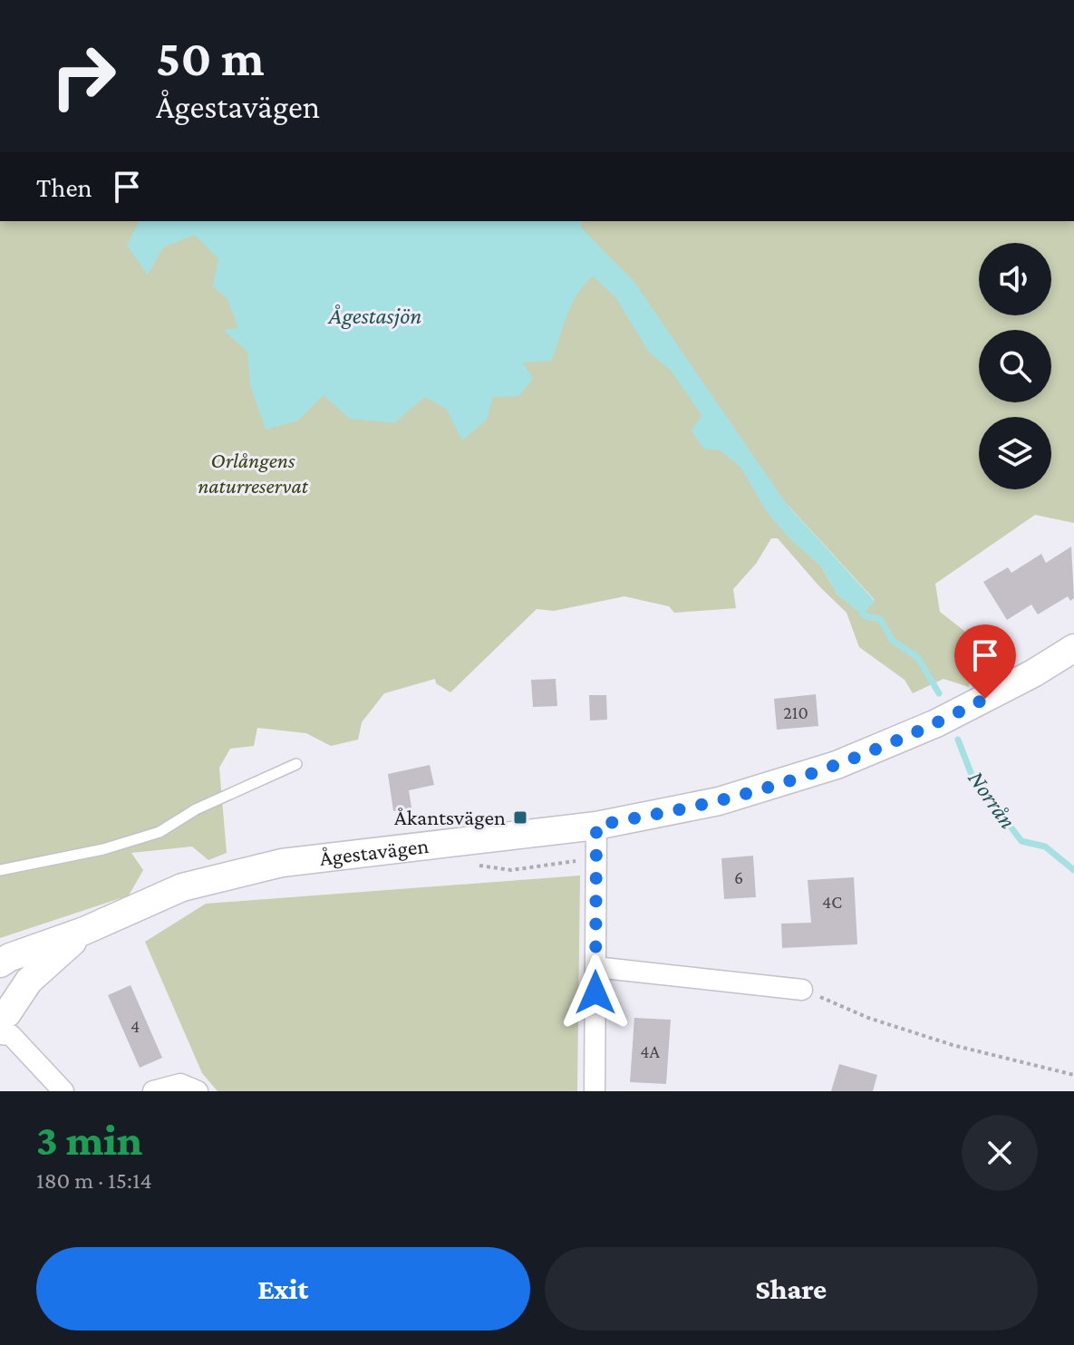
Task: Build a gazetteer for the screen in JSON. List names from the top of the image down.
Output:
{
  "streets": {
    "main road": ["Ågestavägen"]
  },
  "water": ["Ågestasjön", "Norrån"],
  "parks": ["Orlångens naturreservat"],
  "places": {
    "transit": ["Åkantsvägen"]
  },
  "house_numbers": [
    "210",
    "6",
    "4C",
    "4",
    "4A"
  ],
  "page": {
    "turn": ["50 m", "Ågestavägen"],
    "then": "Then",
    "heading": ["3 min", "180 m · 15:14"],
    "buttons": ["Exit", "Share"]
  }
}
